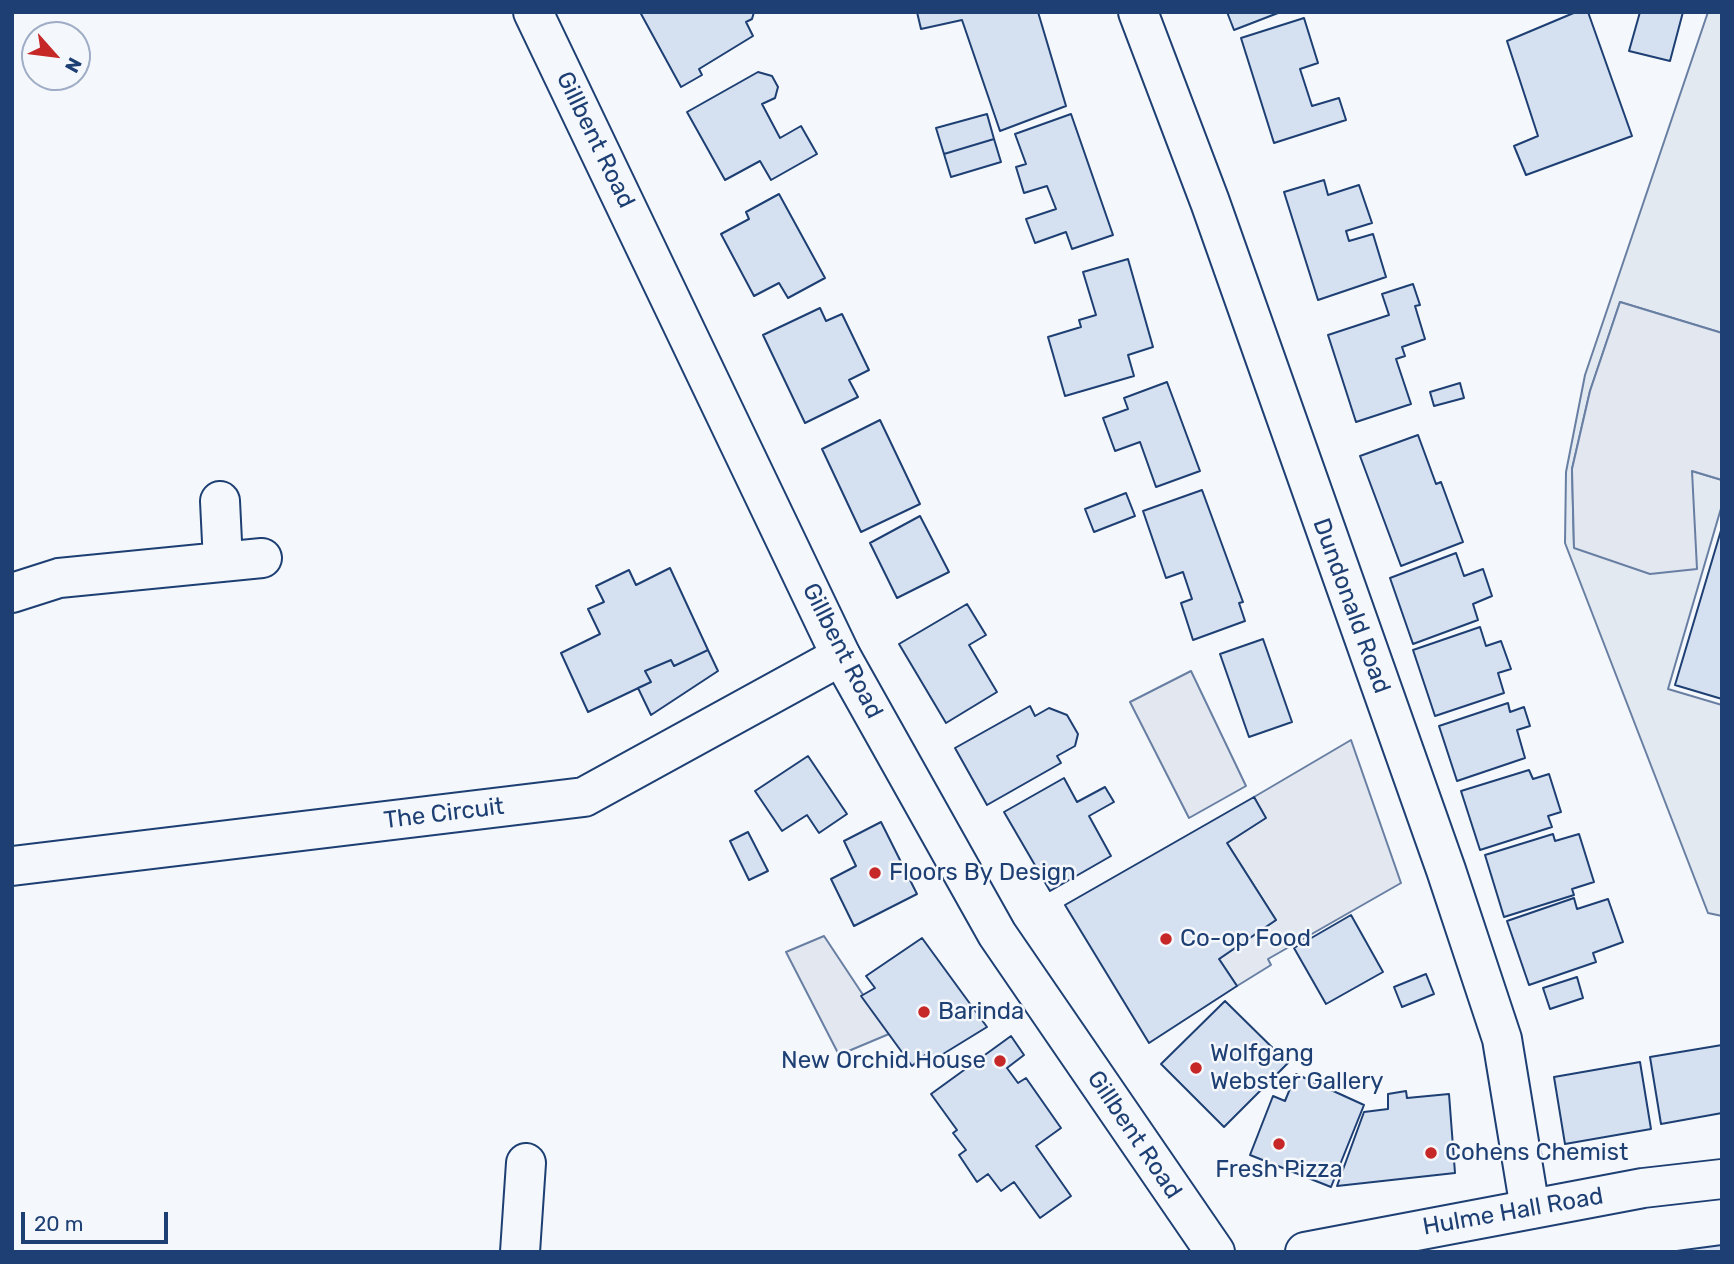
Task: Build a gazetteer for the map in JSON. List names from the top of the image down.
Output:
{
  "streets": {
    "street": [
      "Gillbent Road",
      "Dundonald Road",
      "The Circuit",
      "Hulme Hall Road"
    ]
  },
  "crossings": [
    ["Gillbent Road", "The Circuit"],
    ["Dundonald Road", "Hulme Hall Road"]
  ],
  "places": [
    "Floors By Design",
    "Co-op Food",
    "Barinda",
    "New Orchid House",
    "Wolfgang Webster Gallery",
    "Fresh Pizza",
    "Cohens Chemist"
  ],
  "scale_bar": "20 m",
  "north": "bottom right"
}
